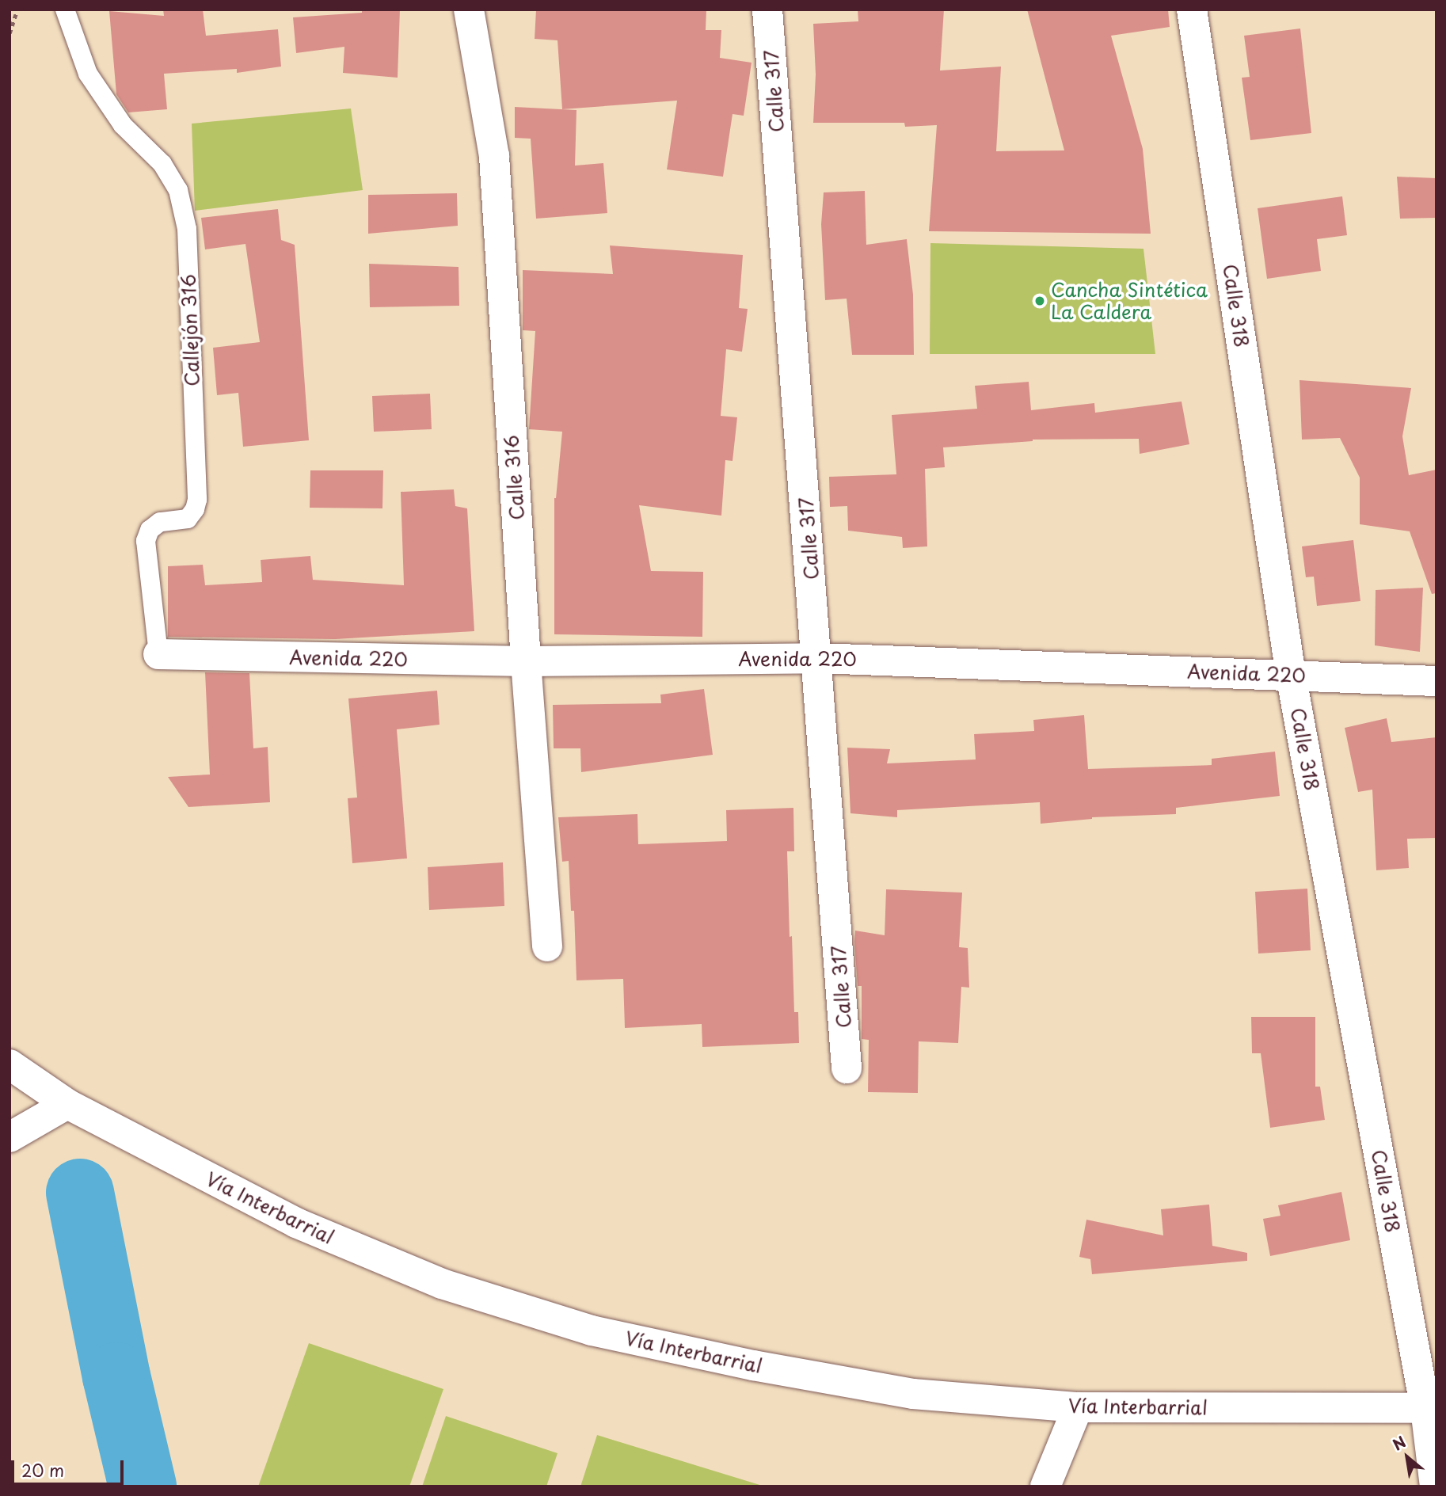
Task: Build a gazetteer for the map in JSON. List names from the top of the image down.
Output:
{
  "streets": {
    "street": [
      "Calle 317",
      "Calle 318",
      "Calle 316",
      "Avenida 220",
      "Vía Interbarrial"
    ],
    "lane": ["Callejón 316"]
  },
  "crossings": [
    ["Calle 317", "Avenida 220"],
    ["Calle 318", "Avenida 220"],
    ["Calle 318", "Vía Interbarrial"],
    ["Callejón 316", "Avenida 220"],
    ["Calle 316", "Avenida 220"]
  ],
  "places": ["Cancha Sintética La Caldera"],
  "scale_bar": "20 m",
  "north": "top left"
}
